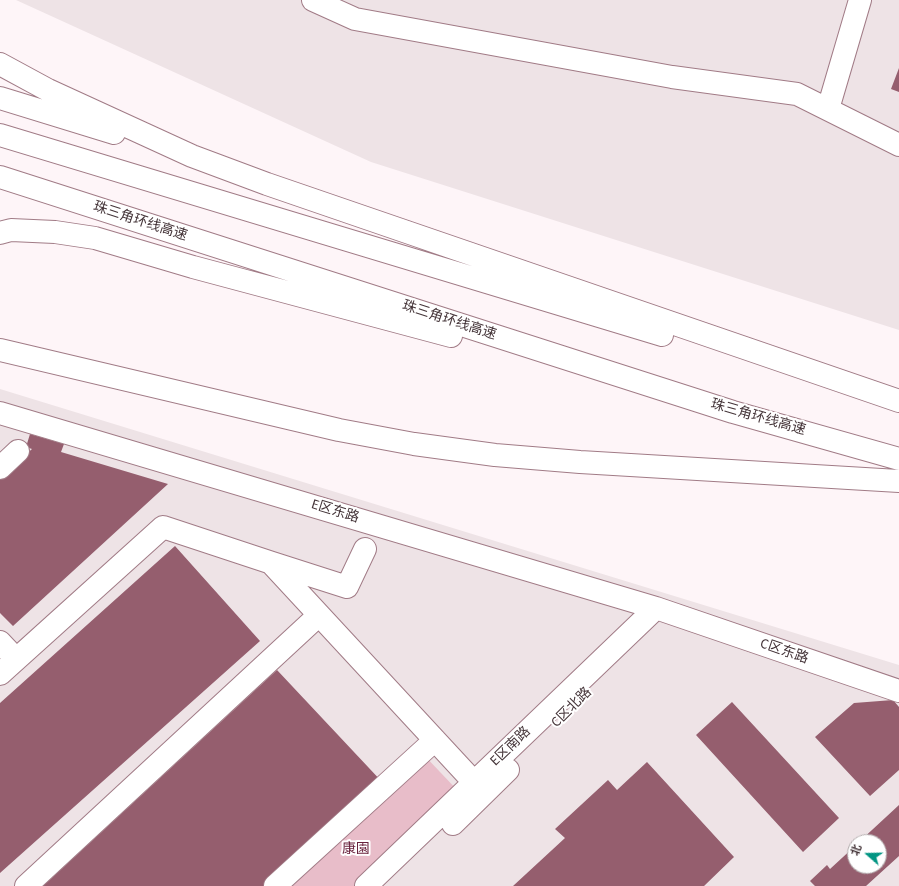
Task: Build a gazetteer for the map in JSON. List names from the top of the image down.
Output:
{
  "streets": {
    "main road": [
      "珠三角环线高速",
      "E区东路",
      "C区东路",
      "C区北路"
    ]
  },
  "crossings": [
    ["E区东路", "C区东路"],
    ["E区东路", "C区北路"],
    ["C区东路", "C区北路"]
  ],
  "parks": ["康園"],
  "north": "left"
}
